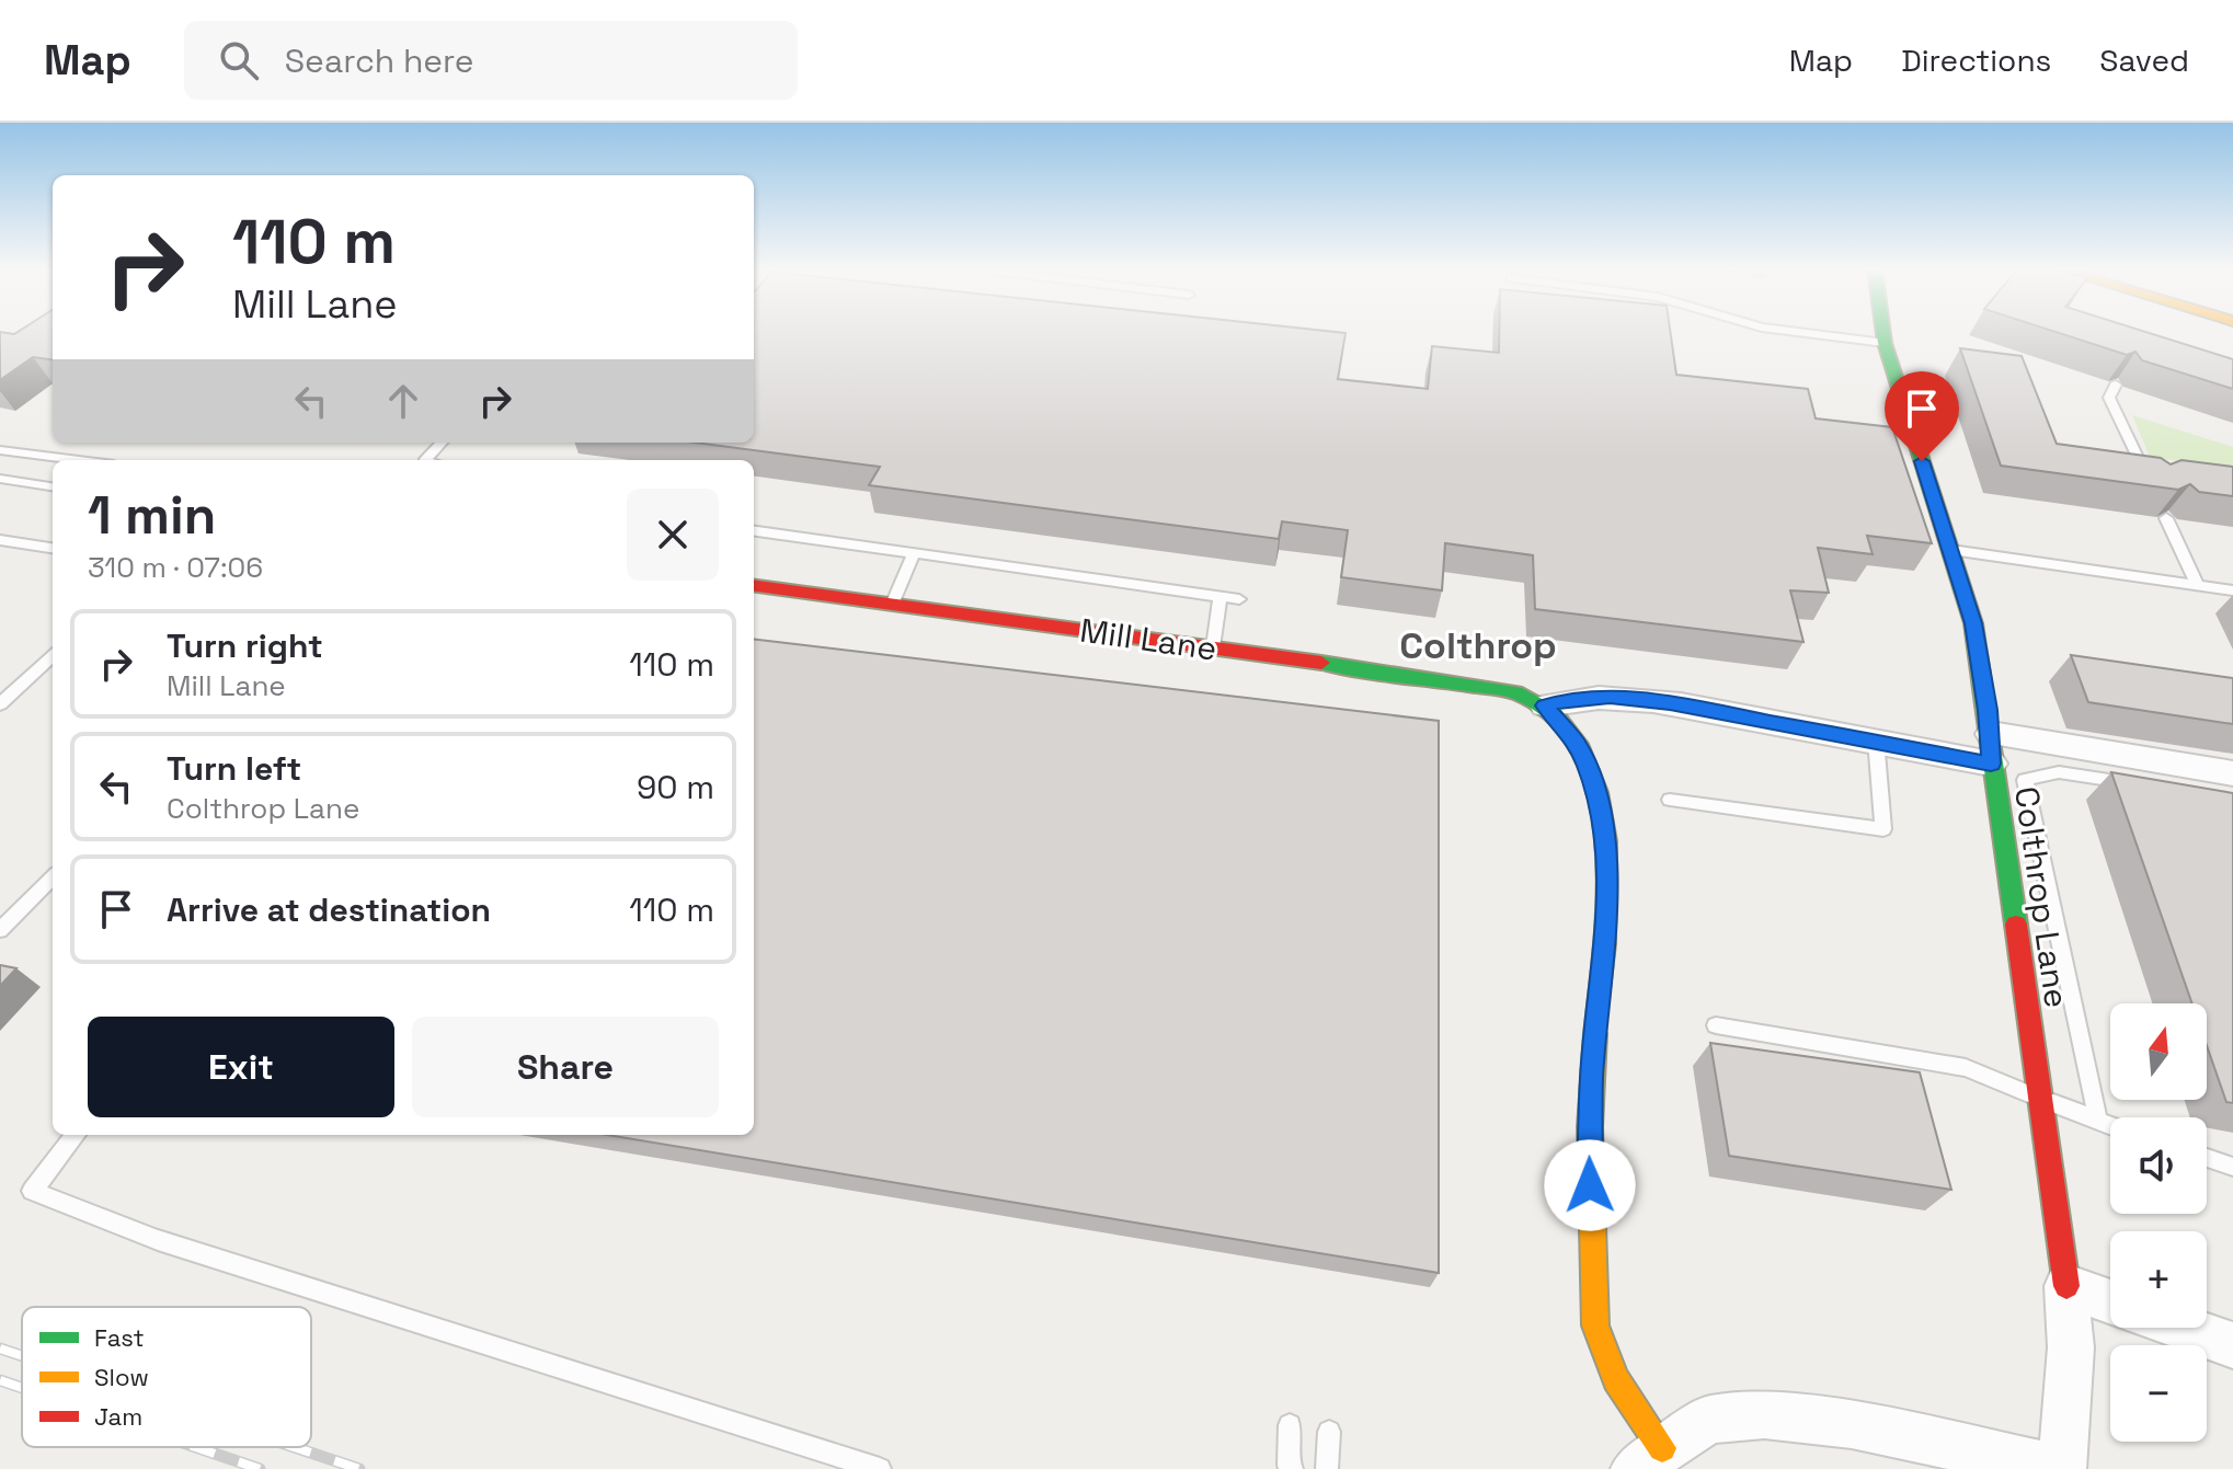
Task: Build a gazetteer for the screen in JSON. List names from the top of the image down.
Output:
{
  "streets": {
    "street": ["Mill Lane", "Colthrop Lane"]
  },
  "districts": ["Colthrop"],
  "legend": ["Fast", "Slow", "Jam"],
  "north": "top",
  "page": {
    "header": "Map",
    "search": "Search here",
    "nav": ["Map", "Directions", "Saved"],
    "turn": ["110 m", "Mill Lane"],
    "heading": ["1 min", "310 m · 07:06"],
    "list": [
      {
        "name": "Turn right",
        "note": "Mill Lane",
        "value": "110 m"
      },
      {
        "name": "Turn left",
        "note": "Colthrop Lane",
        "value": "90 m"
      },
      {
        "name": "Arrive at destination",
        "value": "110 m"
      }
    ],
    "buttons": ["Exit", "Share"],
    "map_buttons": ["+", "−"]
  }
}
